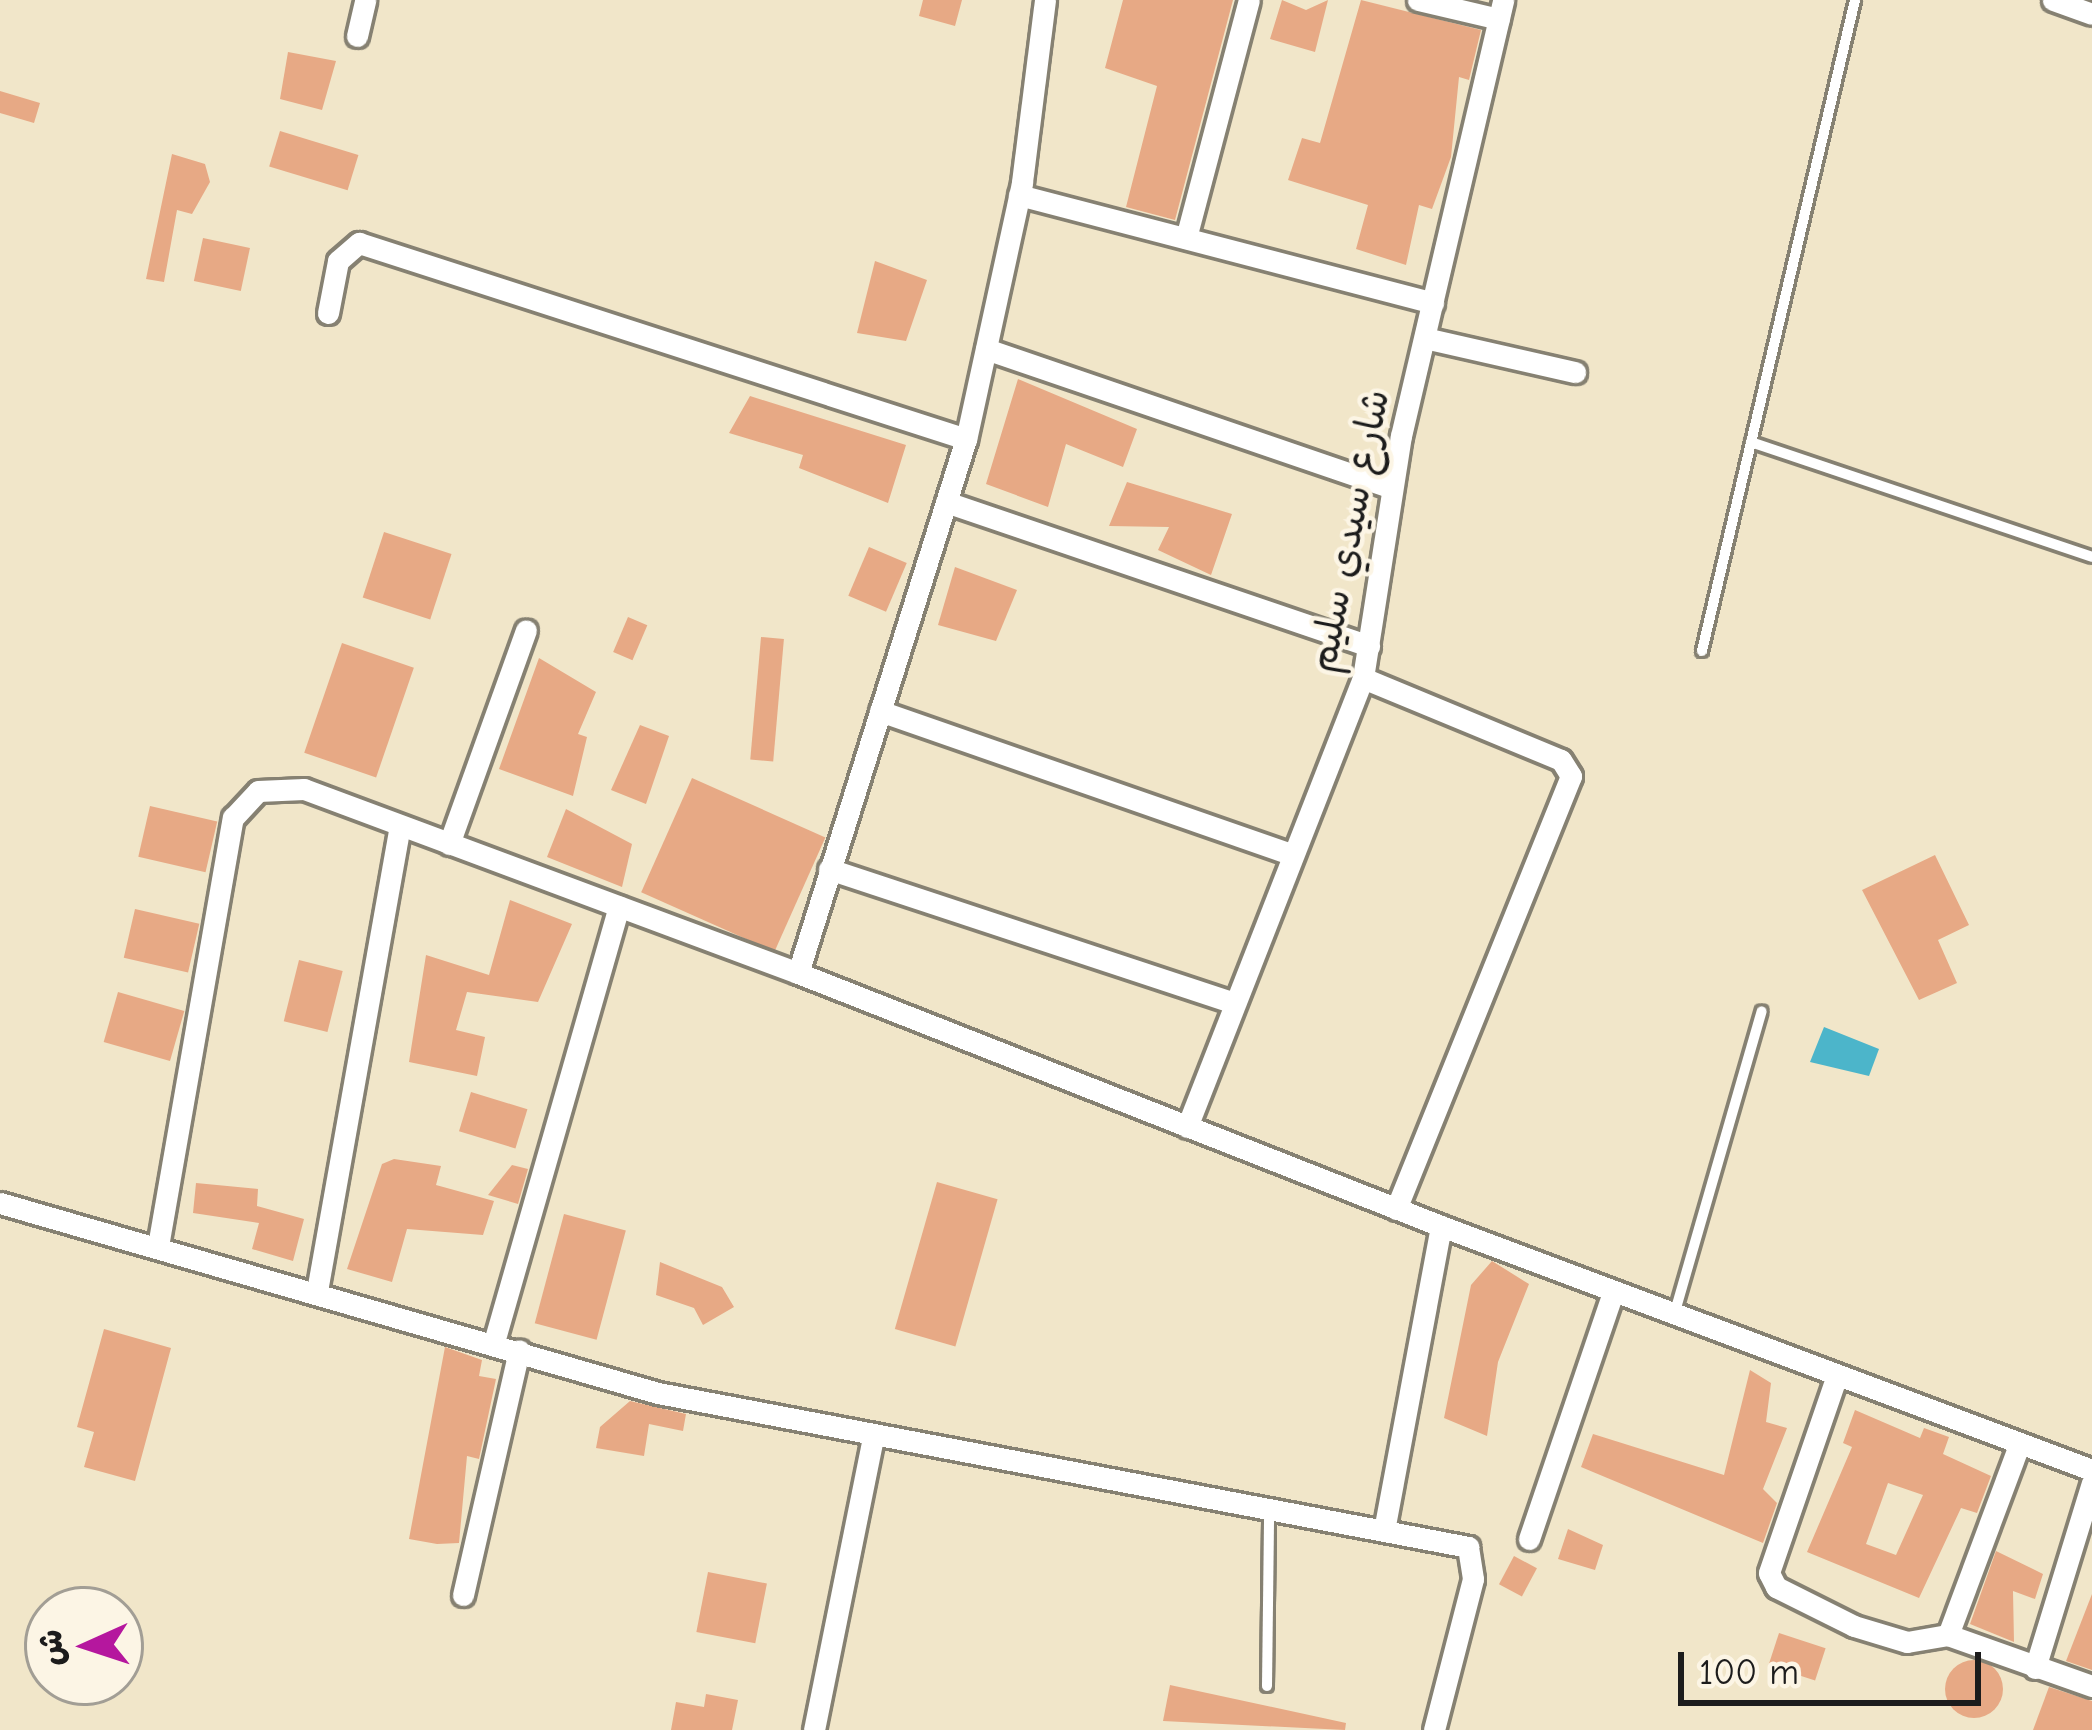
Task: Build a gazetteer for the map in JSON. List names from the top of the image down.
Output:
{
  "streets": {
    "street": ["شارع سيدي سليم"]
  },
  "scale_bar": "100 m",
  "north": "left"
}
